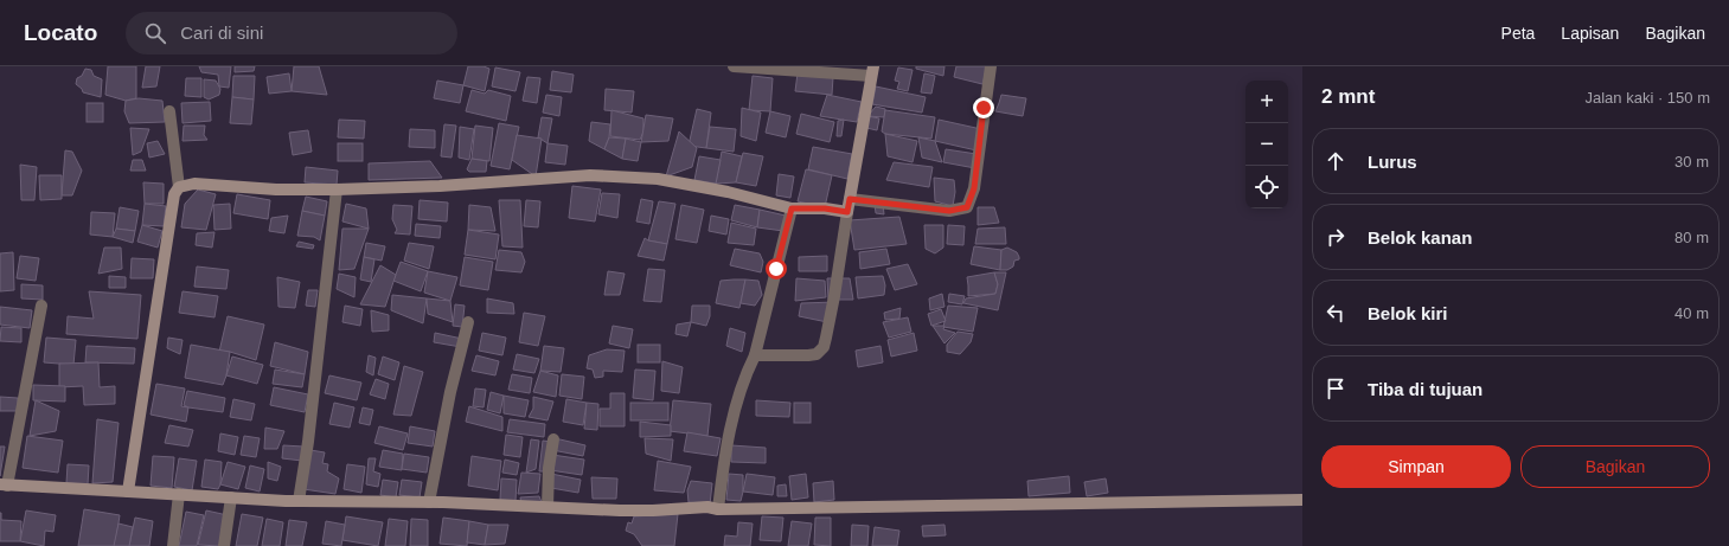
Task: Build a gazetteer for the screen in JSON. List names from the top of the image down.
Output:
{
  "page": {
    "header": "Locato",
    "search": "Cari di sini",
    "nav": ["Peta", "Lapisan", "Bagikan"],
    "heading": ["2 mnt", "Jalan kaki · 150 m"],
    "map_buttons": ["+", "−"],
    "list": [
      ["Lurus", "30 m"],
      ["Belok kanan", "80 m"],
      ["Belok kiri", "40 m"],
      "Tiba di tujuan"
    ],
    "buttons": ["Simpan", "Bagikan"]
  }
}
